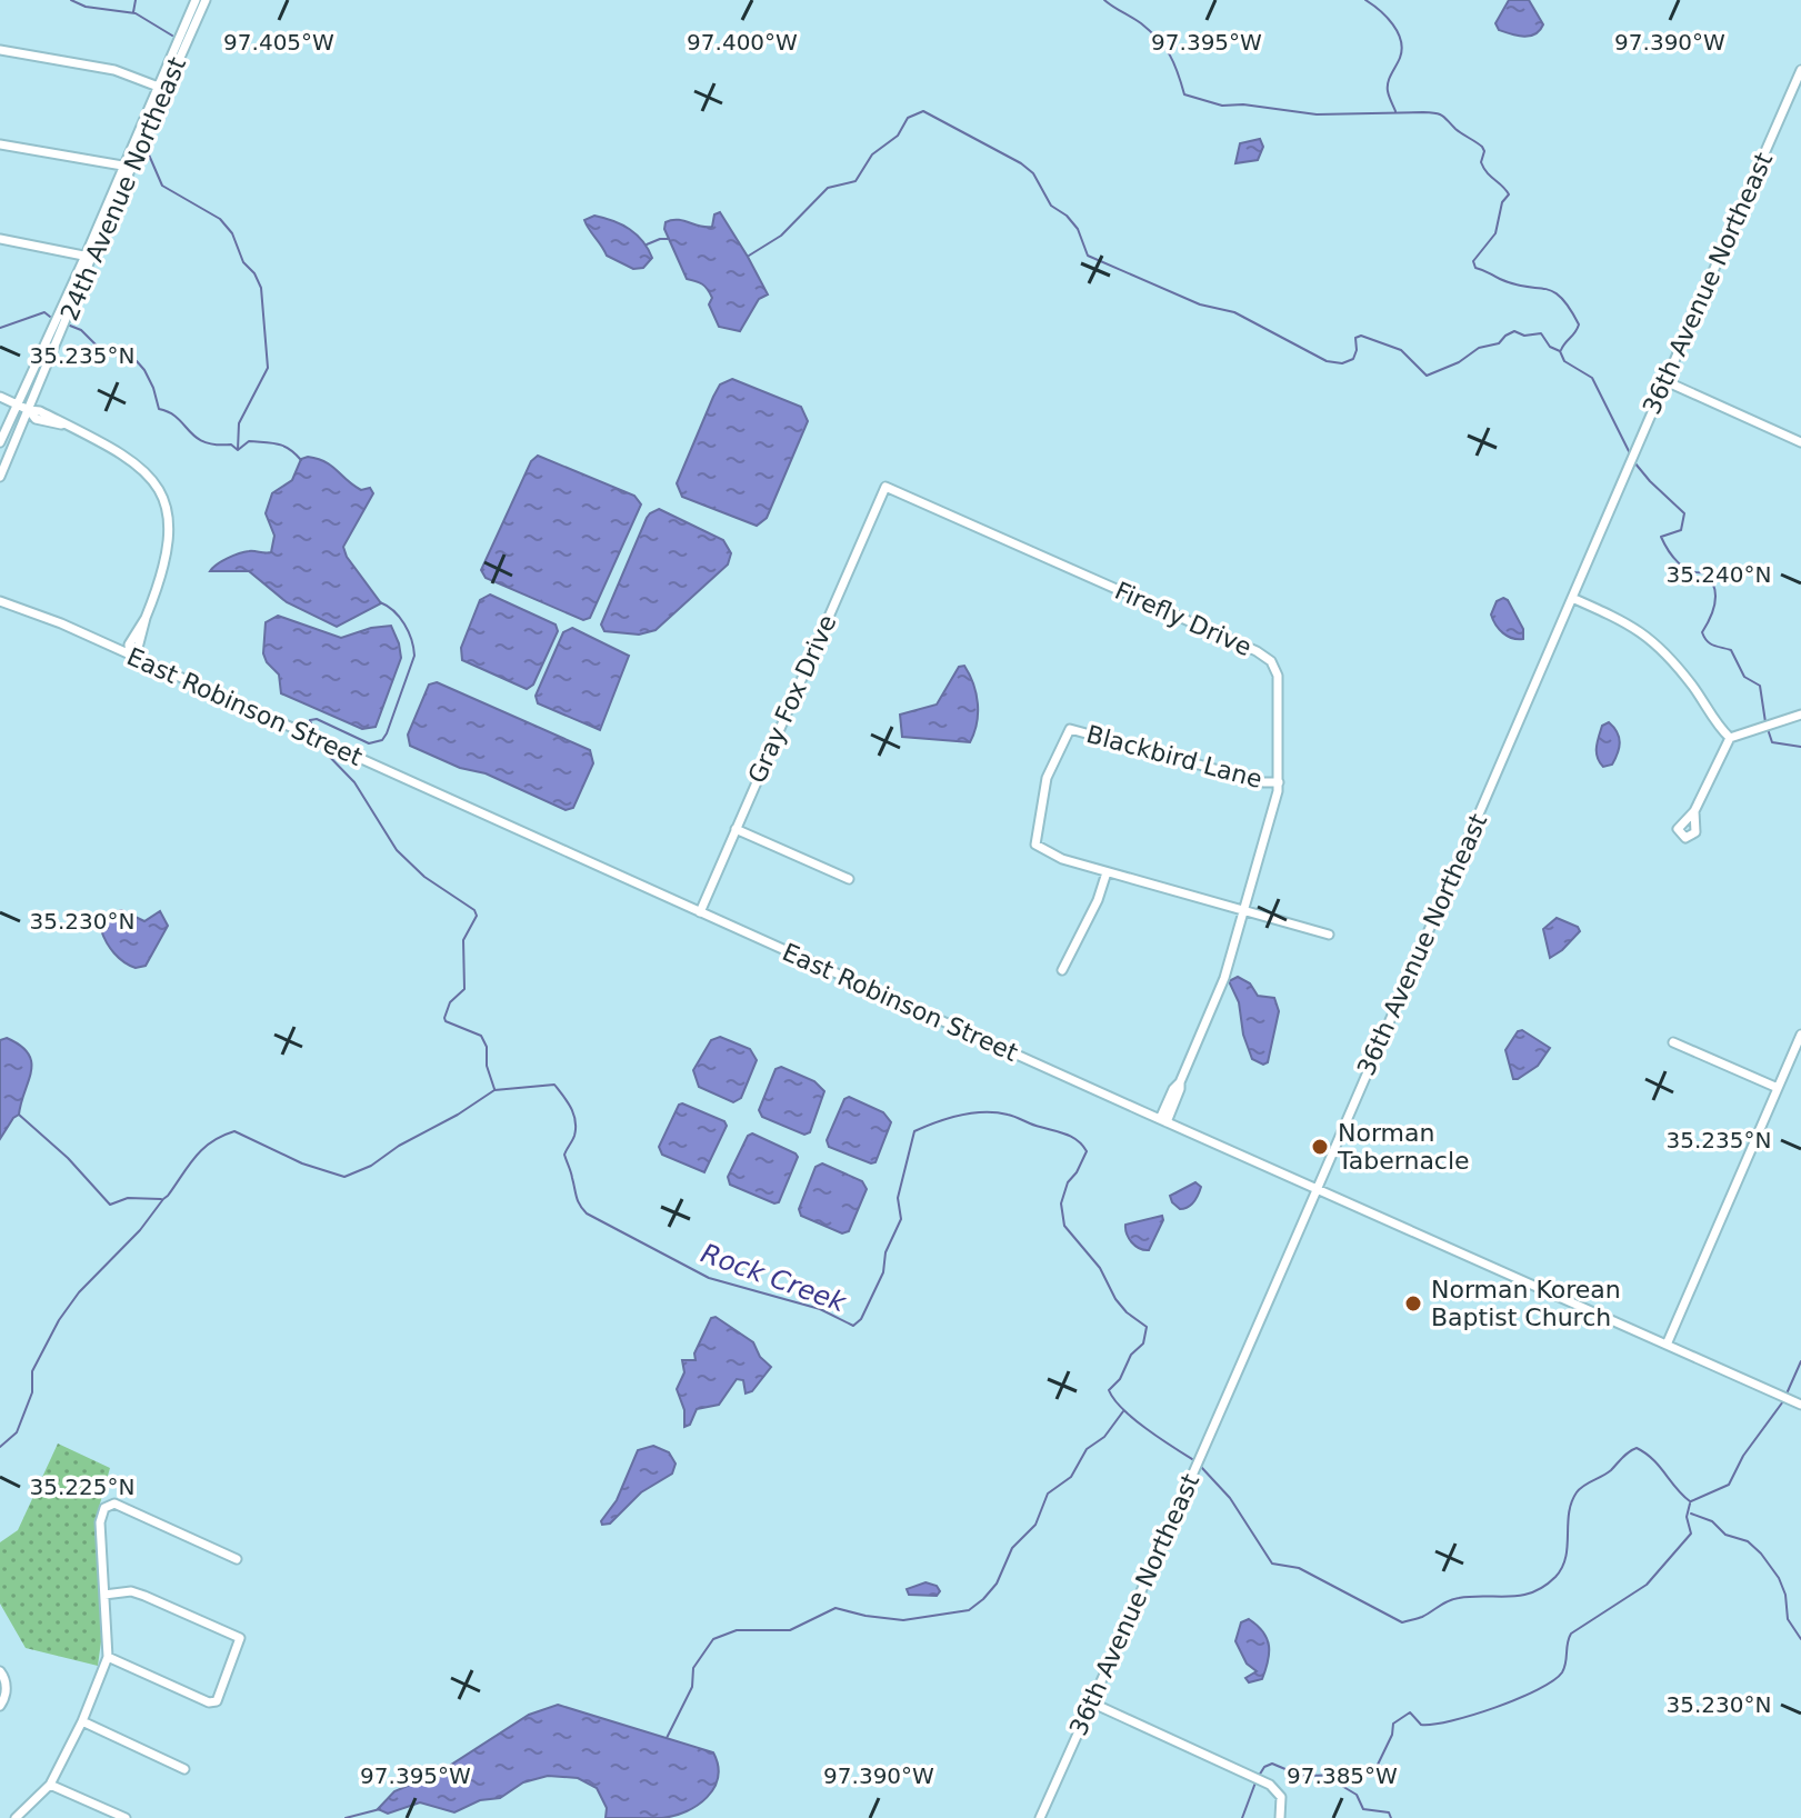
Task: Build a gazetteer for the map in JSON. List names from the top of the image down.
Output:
{
  "streets": {
    "street": [
      "24th Avenue Northeast",
      "36th Avenue Northeast",
      "Firefly Drive",
      "Gray Fox Drive",
      "East Robinson Street",
      "Blackbird Lane"
    ]
  },
  "crossings": [
    ["36th Avenue Northeast", "East Robinson Street"],
    ["Firefly Drive", "Gray Fox Drive"],
    ["Firefly Drive", "East Robinson Street"],
    ["Firefly Drive", "Blackbird Lane"],
    ["Gray Fox Drive", "East Robinson Street"]
  ],
  "water": ["Rock Creek"],
  "places": ["Norman Tabernacle", "Norman Korean Baptist Church"],
  "coordinates": [
    "97.405°W",
    "97.400°W",
    "97.395°W",
    "97.390°W",
    "35.235°N",
    "35.240°N",
    "35.230°N",
    "35.225°N",
    "97.385°W"
  ]
}
